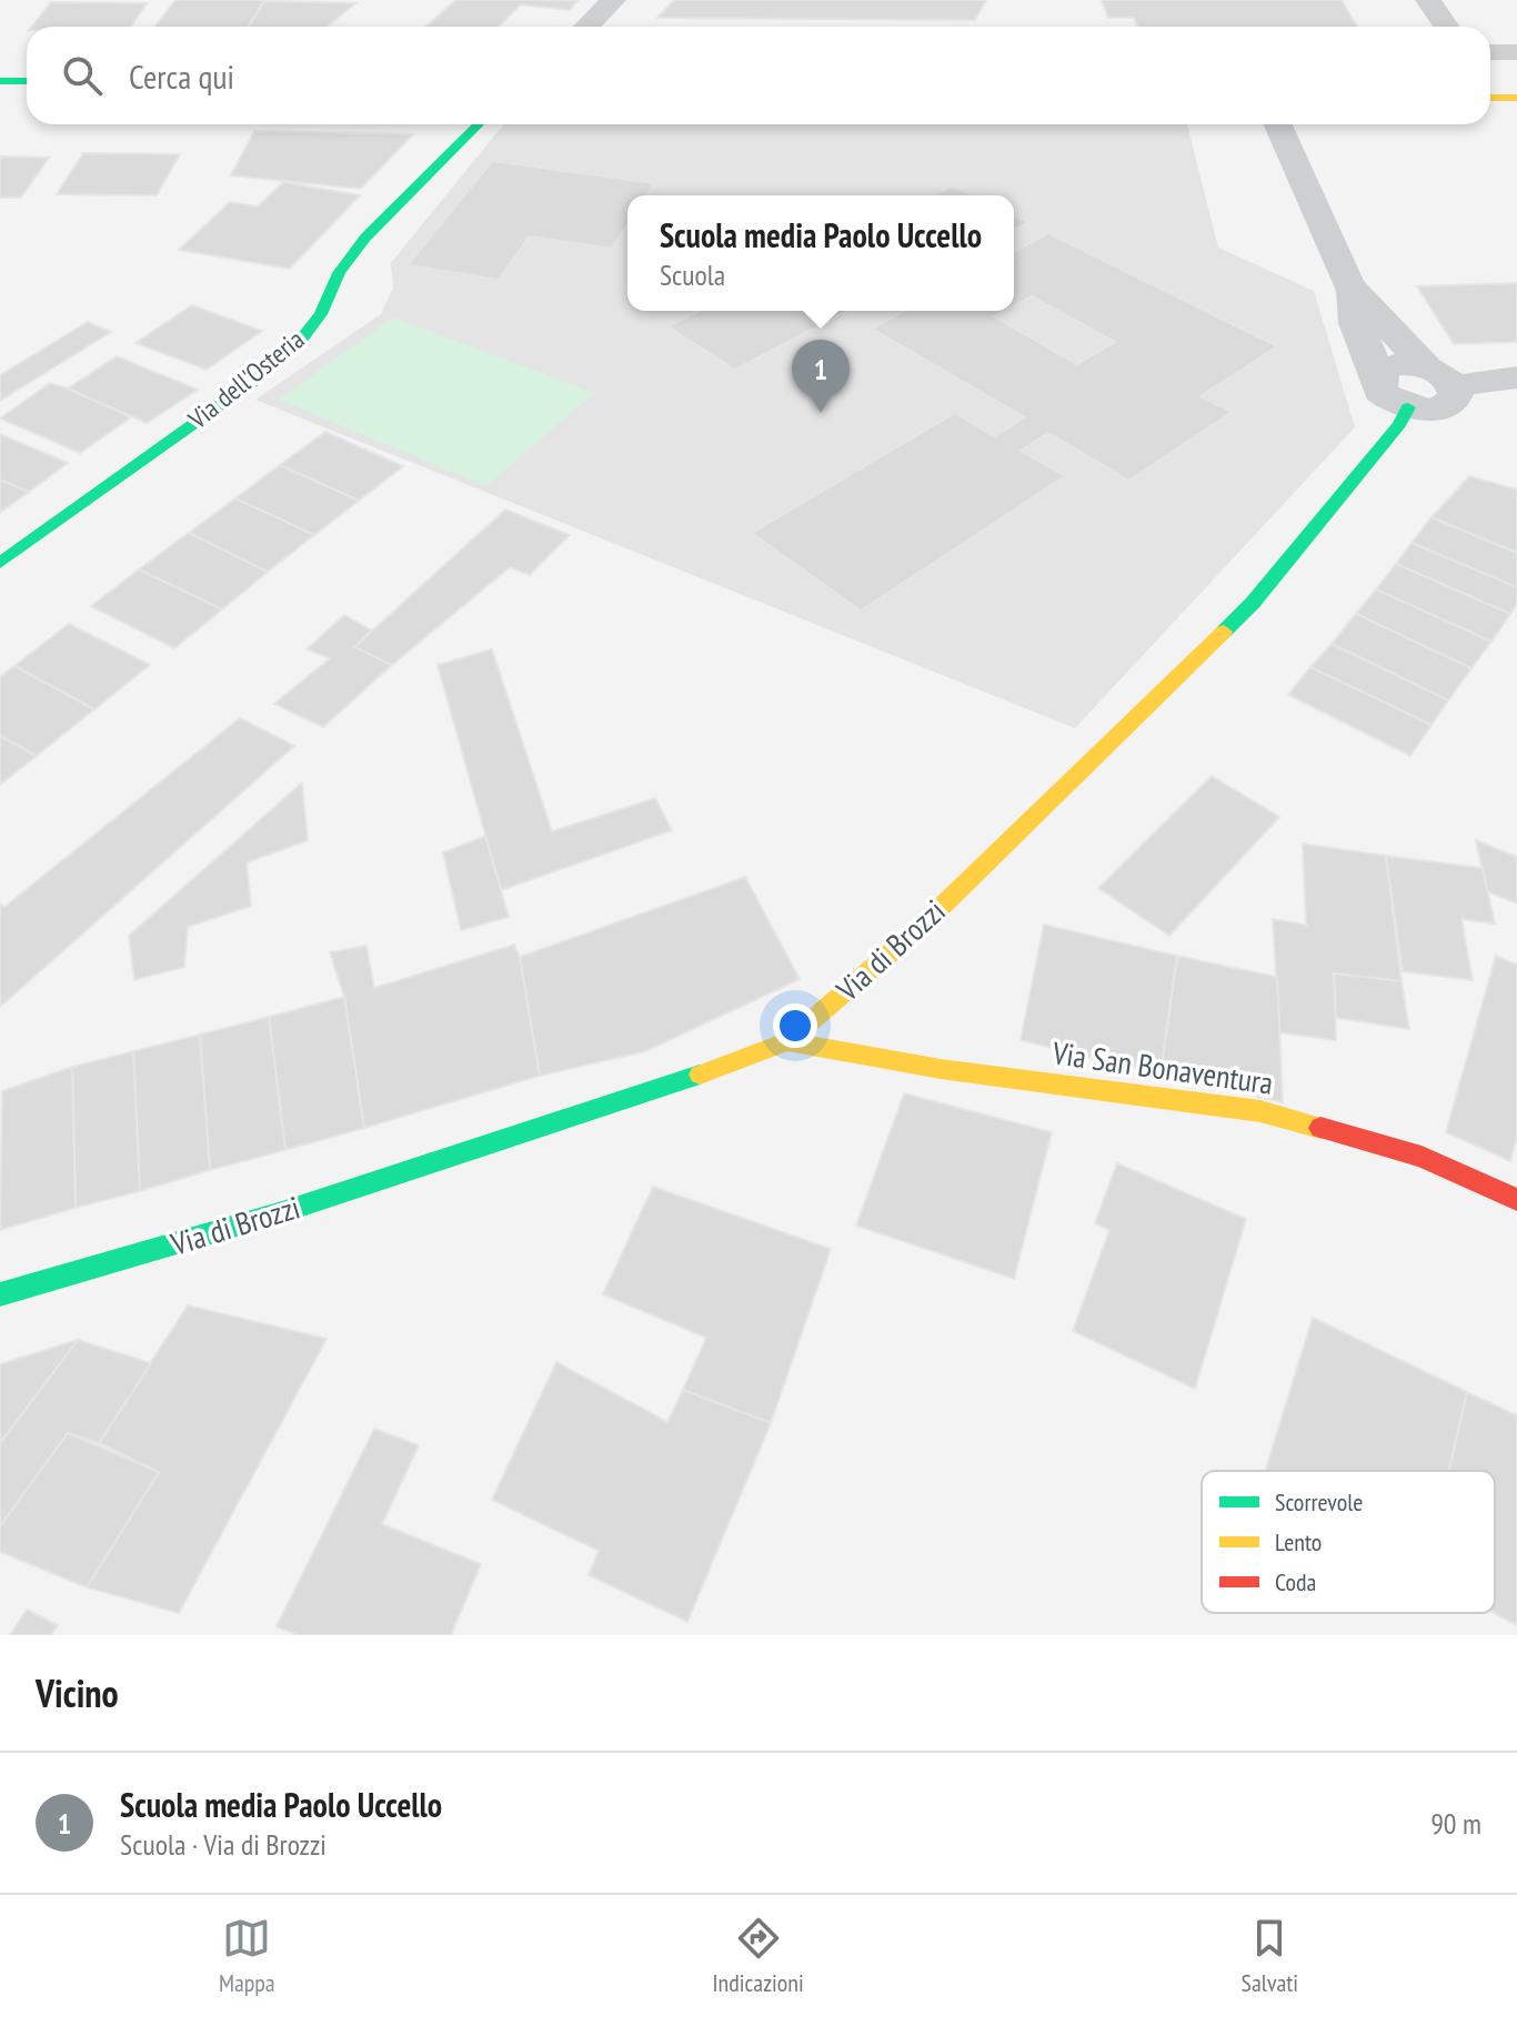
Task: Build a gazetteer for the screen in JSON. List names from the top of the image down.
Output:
{
  "streets": {
    "street": ["Via dell'Osteria", "Via di Brozzi", "Via San Bonaventura"]
  },
  "crossings": [
    ["Via di Brozzi", "Via San Bonaventura"]
  ],
  "legend": ["Scorrevole", "Lento", "Coda"],
  "page": {
    "search": "Cerca qui",
    "popup": ["Scuola media Paolo Uccello", "Scuola"],
    "pins": "1",
    "heading": "Vicino",
    "list": [
      {
        "mark": "1",
        "name": "Scuola media Paolo Uccello",
        "note": "Scuola · Via di Brozzi",
        "value": "90 m"
      }
    ],
    "nav": ["Mappa", "Indicazioni", "Salvati"]
  }
}
